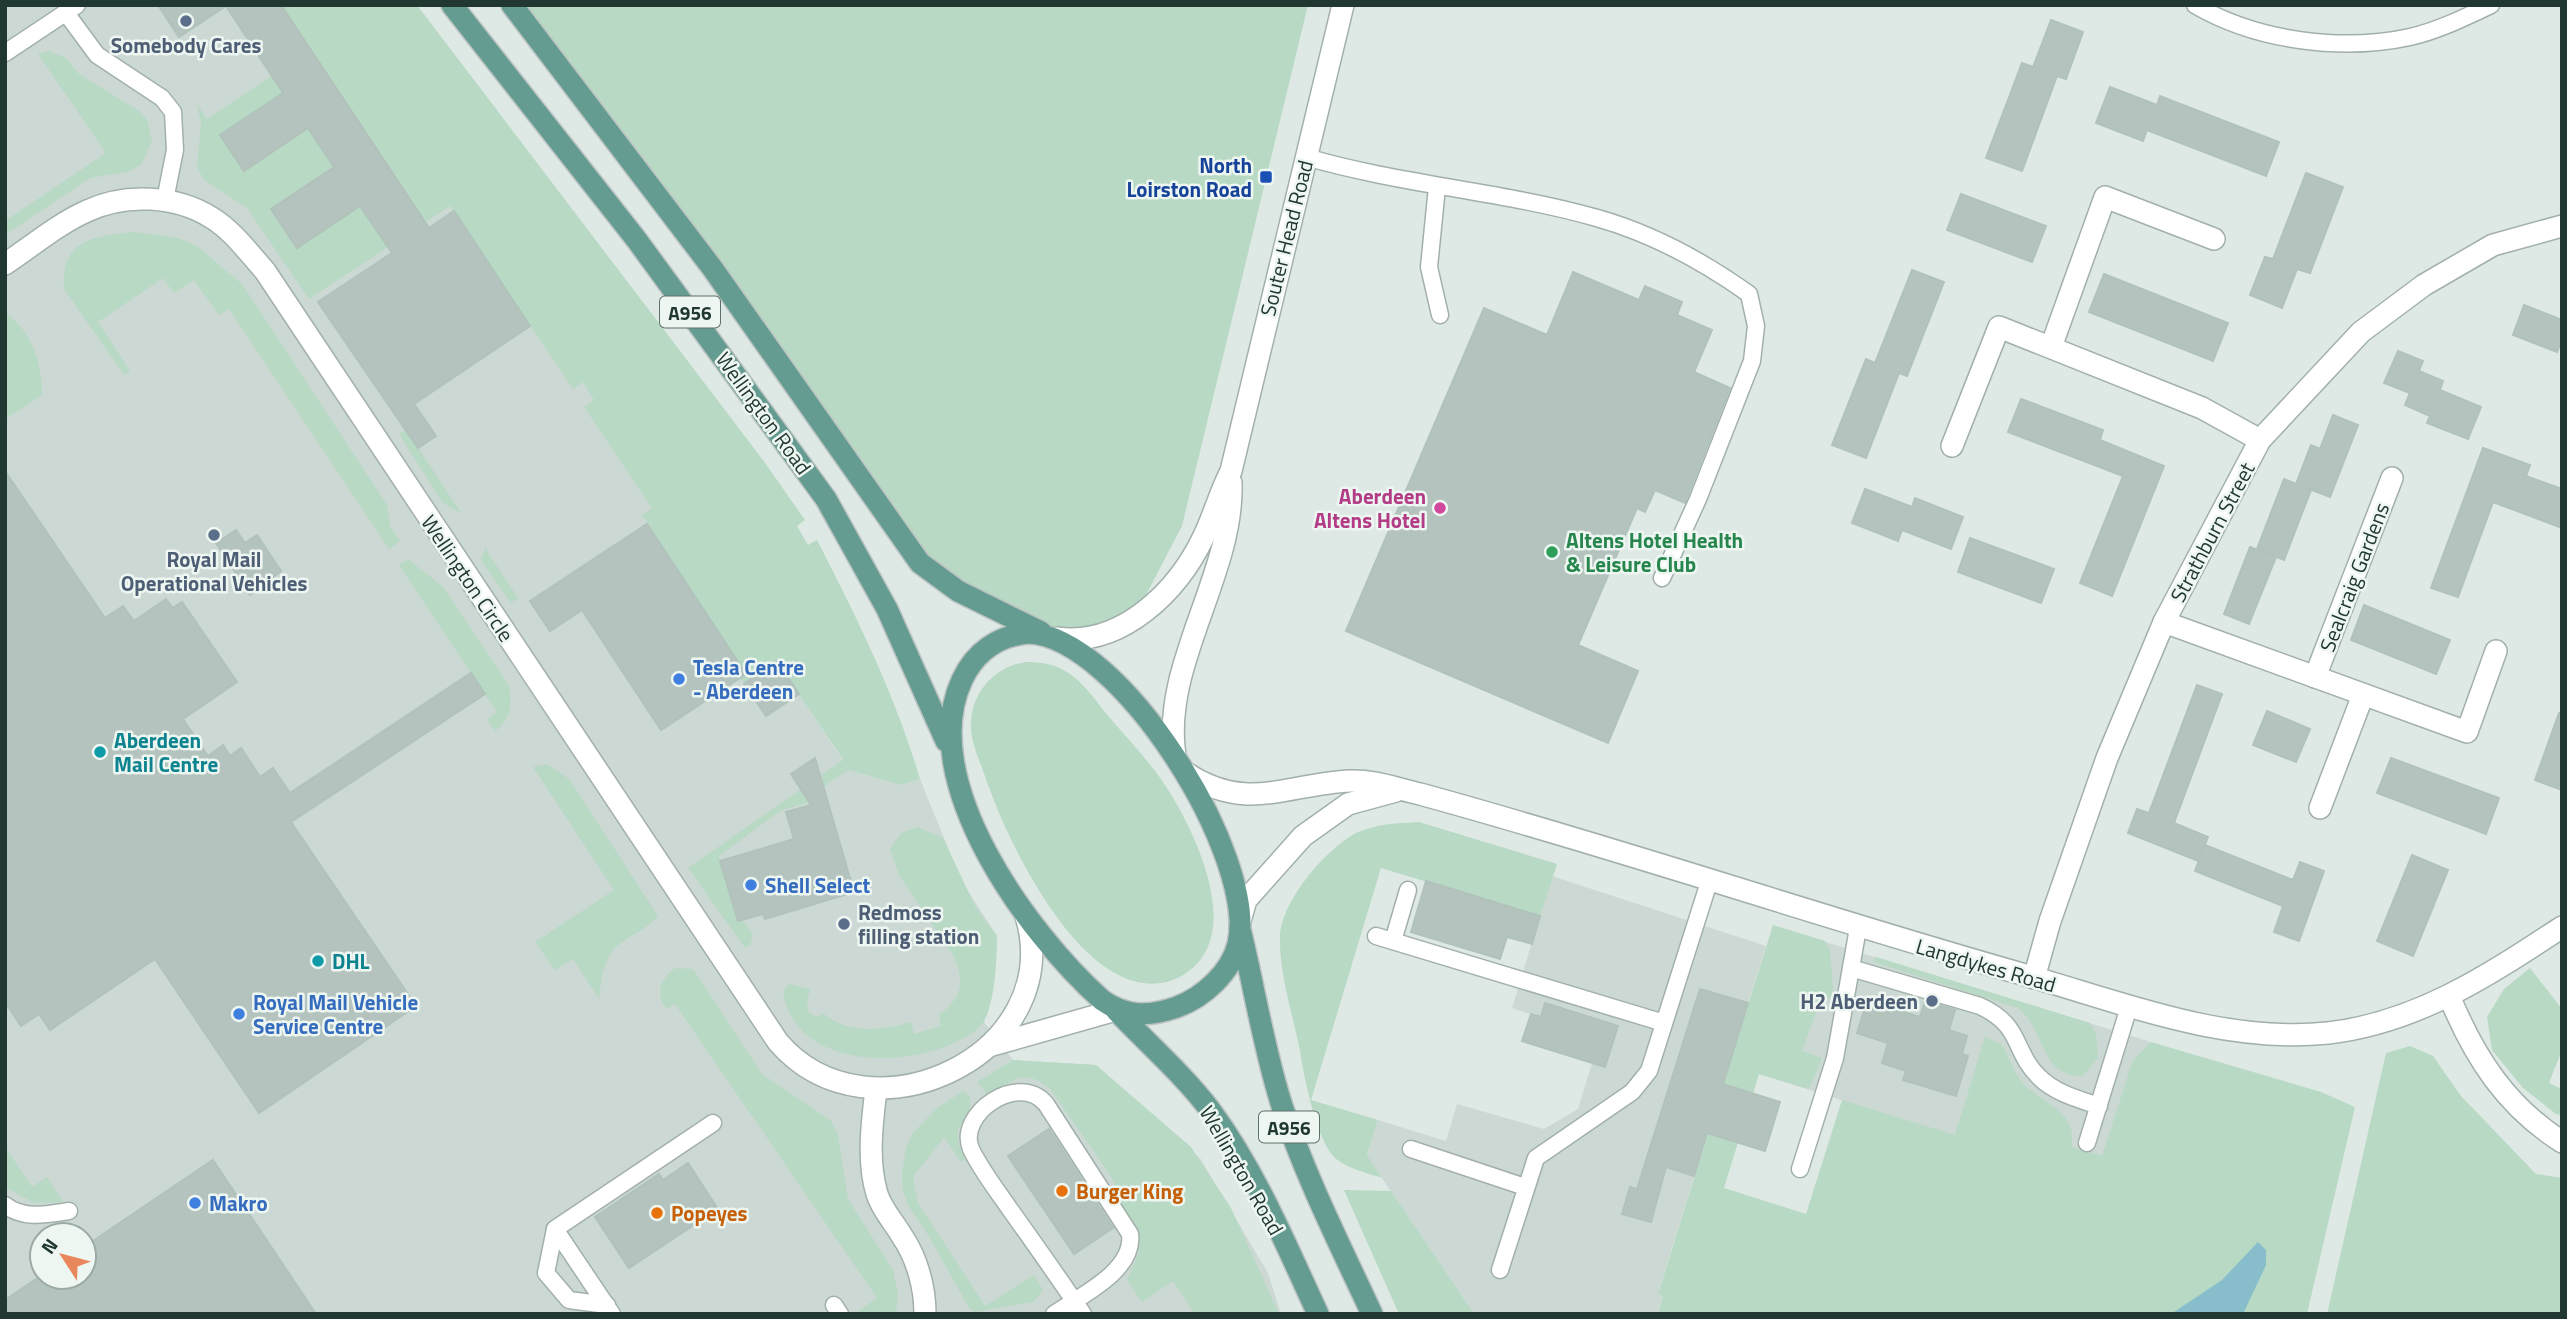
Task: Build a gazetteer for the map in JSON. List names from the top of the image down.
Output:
{
  "streets": {
    "main road": ["A956", "Wellington Road"],
    "street": [
      "Souter Head Road",
      "Strathburn Street",
      "Sealcraig Gardens",
      "Wellington Circle",
      "Langdykes Road"
    ]
  },
  "crossings": [
    ["Souter Head Road", "A956"],
    ["Souter Head Road", "Wellington Road"],
    ["Souter Head Road", "Langdykes Road"],
    ["A956", "Wellington Road"],
    ["A956", "Wellington Circle"],
    ["A956", "Langdykes Road"],
    ["Wellington Road", "Wellington Circle"],
    ["Strathburn Street", "Sealcraig Gardens"],
    ["Strathburn Street", "Langdykes Road"]
  ],
  "places": {
    "other": [
      "Somebody Cares",
      "Aberdeen Altens Hotel",
      "Royal Mail Operational Vehicles",
      "Altens Hotel Health & Leisure Club",
      "Tesla Centre - Aberdeen",
      "Aberdeen Mail Centre",
      "Shell Select",
      "Redmoss filling station",
      "DHL",
      "H2 Aberdeen",
      "Royal Mail Vehicle Service Centre",
      "Burger King",
      "Makro",
      "Popeyes"
    ],
    "transit": ["North Loirston Road"]
  },
  "north": "top left"
}
